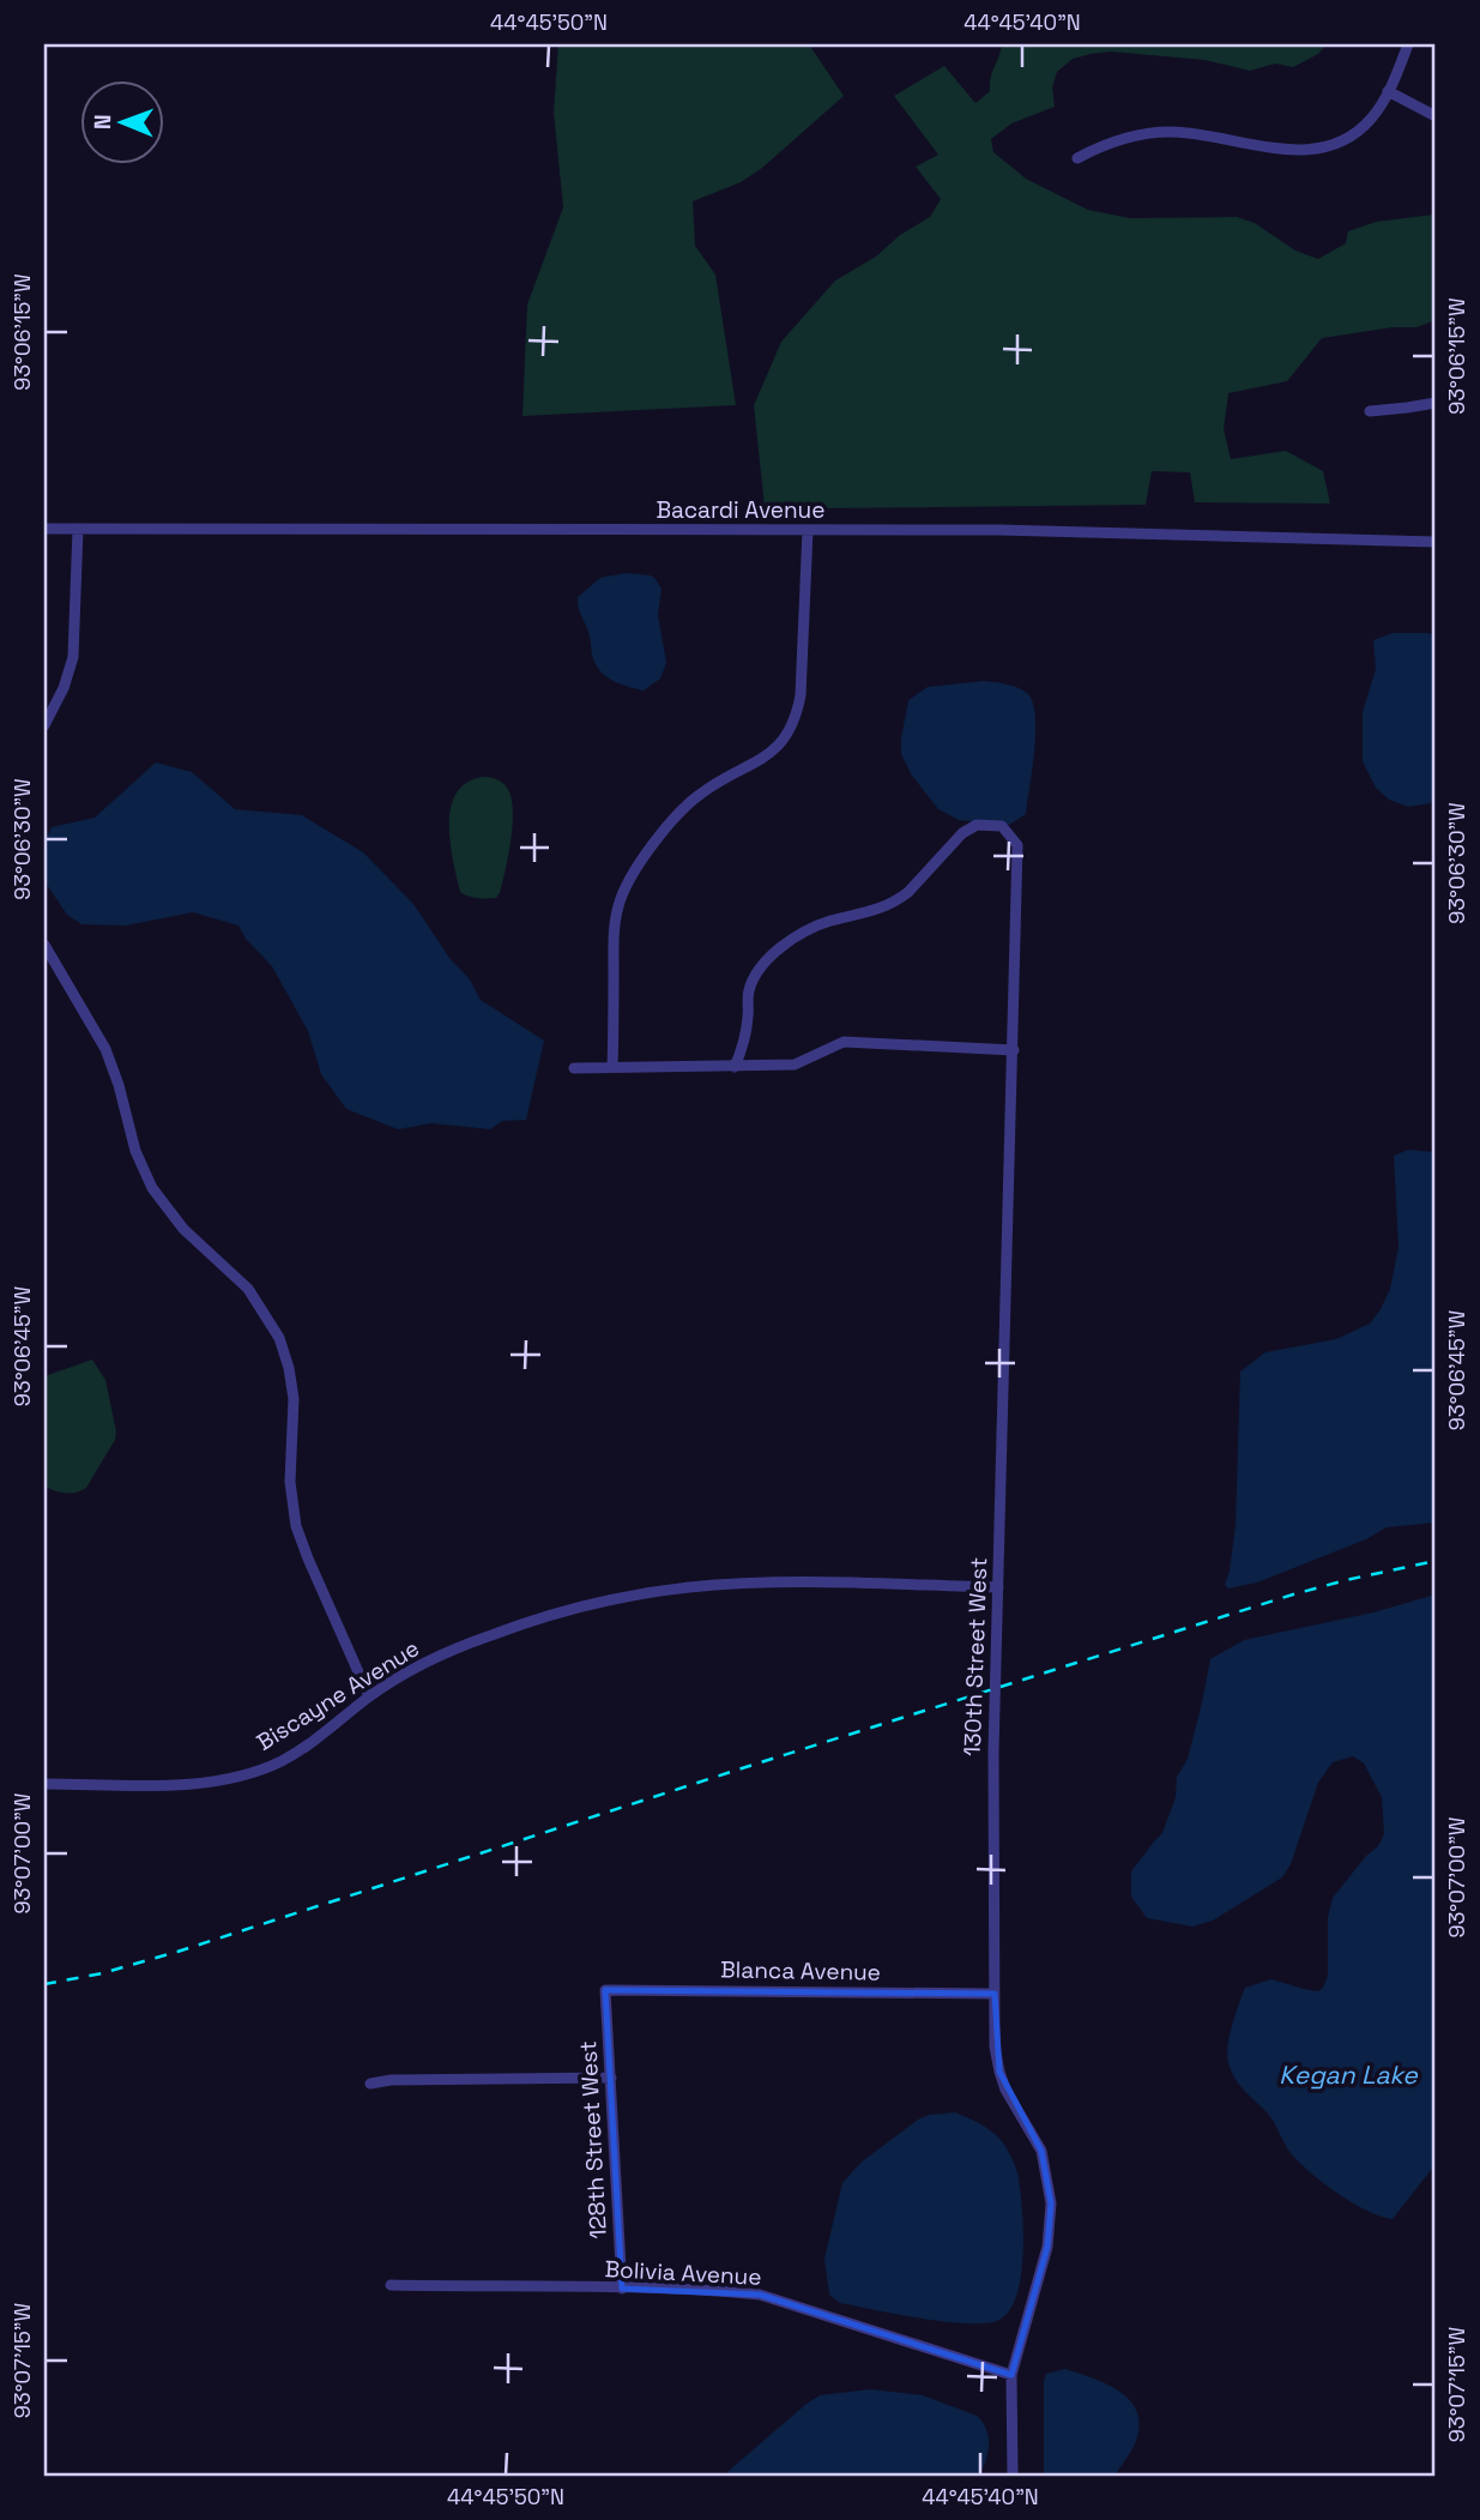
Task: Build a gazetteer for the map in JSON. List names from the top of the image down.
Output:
{
  "streets": {
    "street": [
      "Bacardi Avenue",
      "130th Street West",
      "Biscayne Avenue",
      "Blanca Avenue",
      "128th Street West",
      "Bolivia Avenue"
    ]
  },
  "crossings": [
    ["130th Street West", "Biscayne Avenue"],
    ["130th Street West", "Blanca Avenue"],
    ["130th Street West", "Bolivia Avenue"],
    ["Blanca Avenue", "128th Street West"],
    ["128th Street West", "Bolivia Avenue"]
  ],
  "water": ["Kegan Lake"],
  "north": "left",
  "coordinates": [
    "44°45'50\"N",
    "44°45'40\"N",
    "93°06'15\"W",
    "93°06'30\"W",
    "93°06'45\"W",
    "93°07'00\"W",
    "93°07'15\"W"
  ]
}
